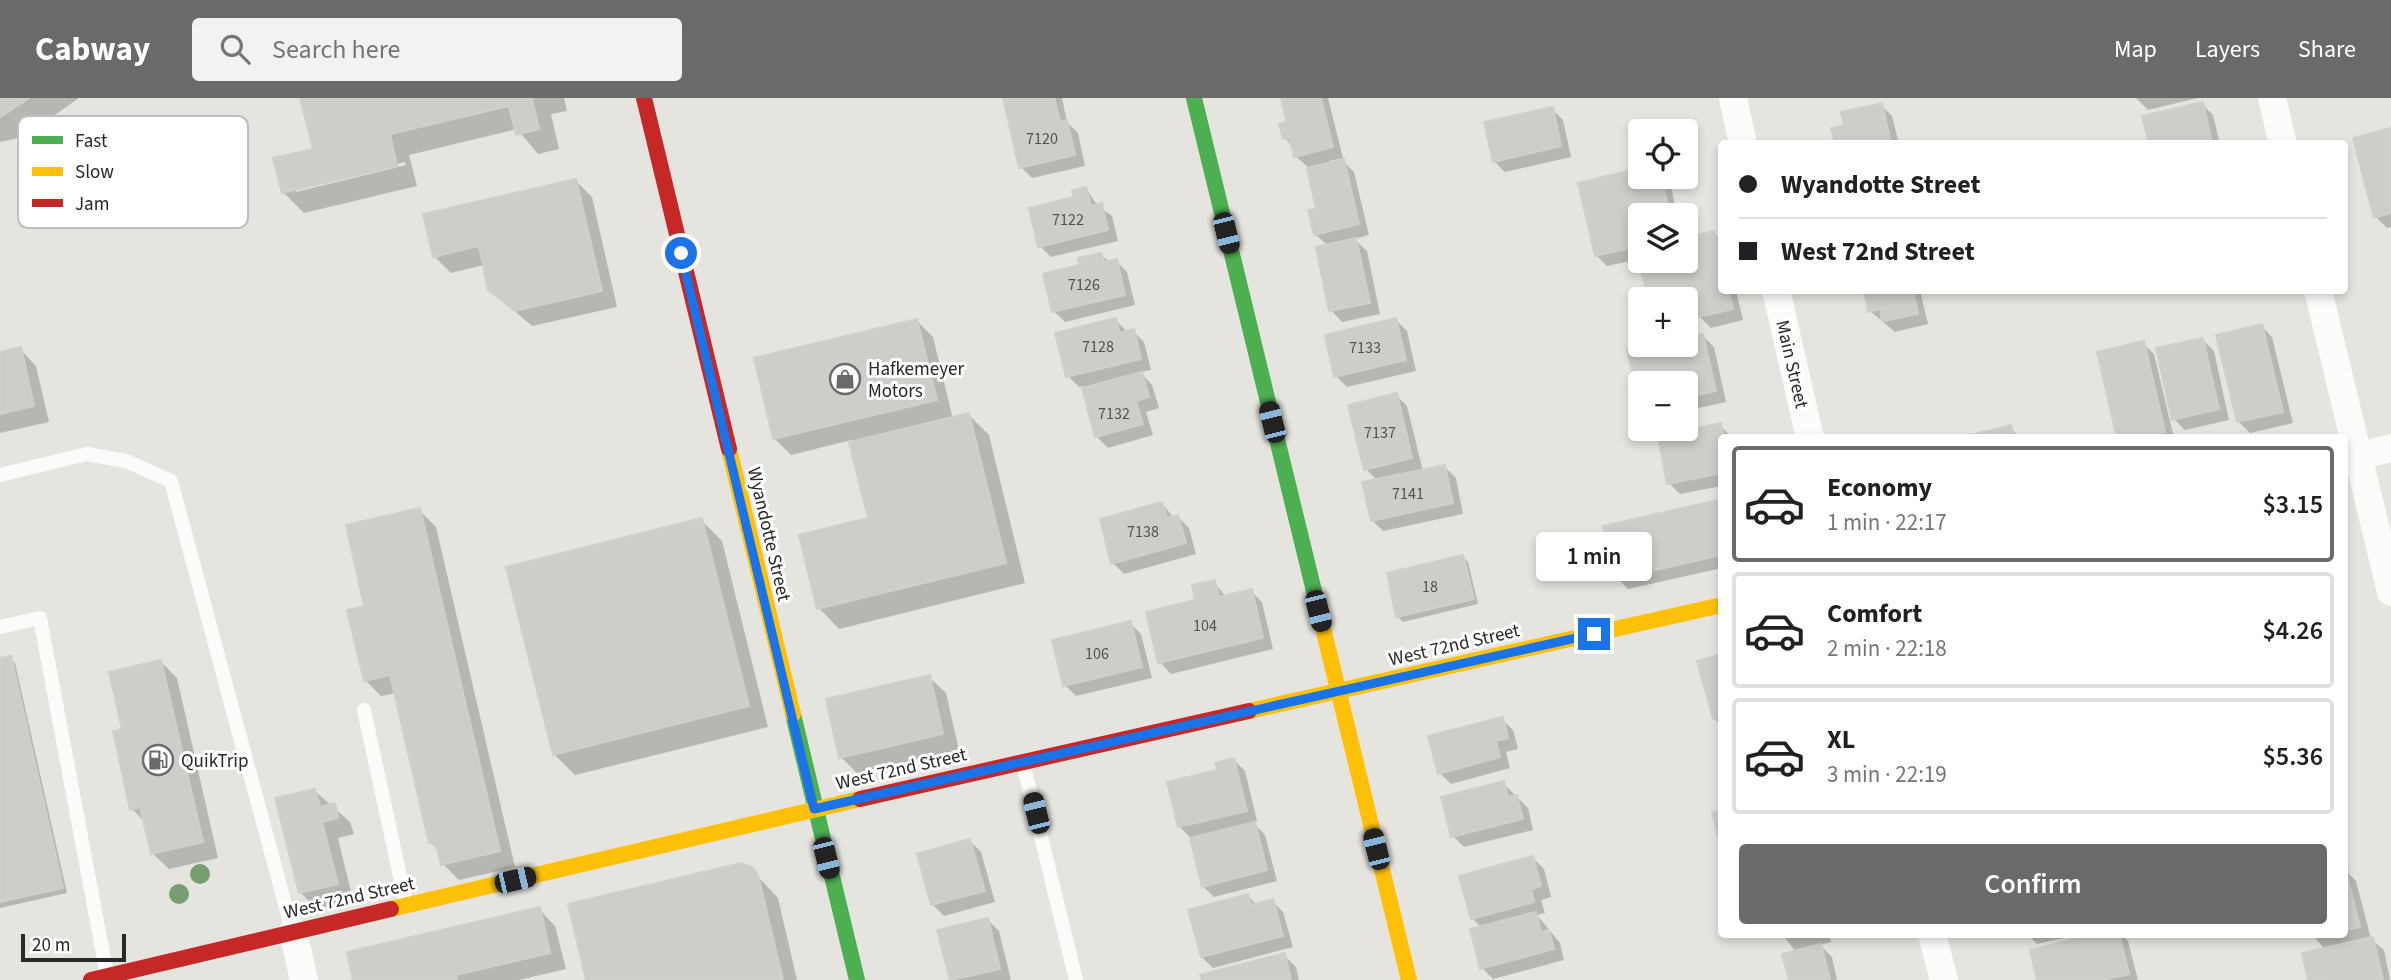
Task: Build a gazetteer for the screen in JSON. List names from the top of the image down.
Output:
{
  "streets": {
    "street": ["Main Street", "Wyandotte Street", "West 72nd Street"]
  },
  "crossings": [
    ["Wyandotte Street", "West 72nd Street"]
  ],
  "places": {
    "shop": ["Hafkemeyer Motors"],
    "fuel station": ["QuikTrip"]
  },
  "house_numbers": [
    "7120",
    "7122",
    "7126",
    "7128",
    "7133",
    "7132",
    "7137",
    "7141",
    "7138",
    "18",
    "104",
    "106"
  ],
  "legend": ["Fast", "Slow", "Jam"],
  "scale_bar": "20 m",
  "page": {
    "header": "Cabway",
    "search": "Search here",
    "nav": ["Map", "Layers", "Share"],
    "map_buttons": ["+", "−"],
    "banner": ["Wyandotte Street", "West 72nd Street"],
    "list": [
      {
        "name": "Economy",
        "note": "1 min · 22:17",
        "value": "$3.15"
      },
      {
        "name": "Comfort",
        "note": "2 min · 22:18",
        "value": "$4.26"
      },
      {
        "name": "XL",
        "note": "3 min · 22:19",
        "value": "$5.36"
      }
    ],
    "bubble": "1 min",
    "buttons": "Confirm",
    "scale": "20 m"
  }
}
